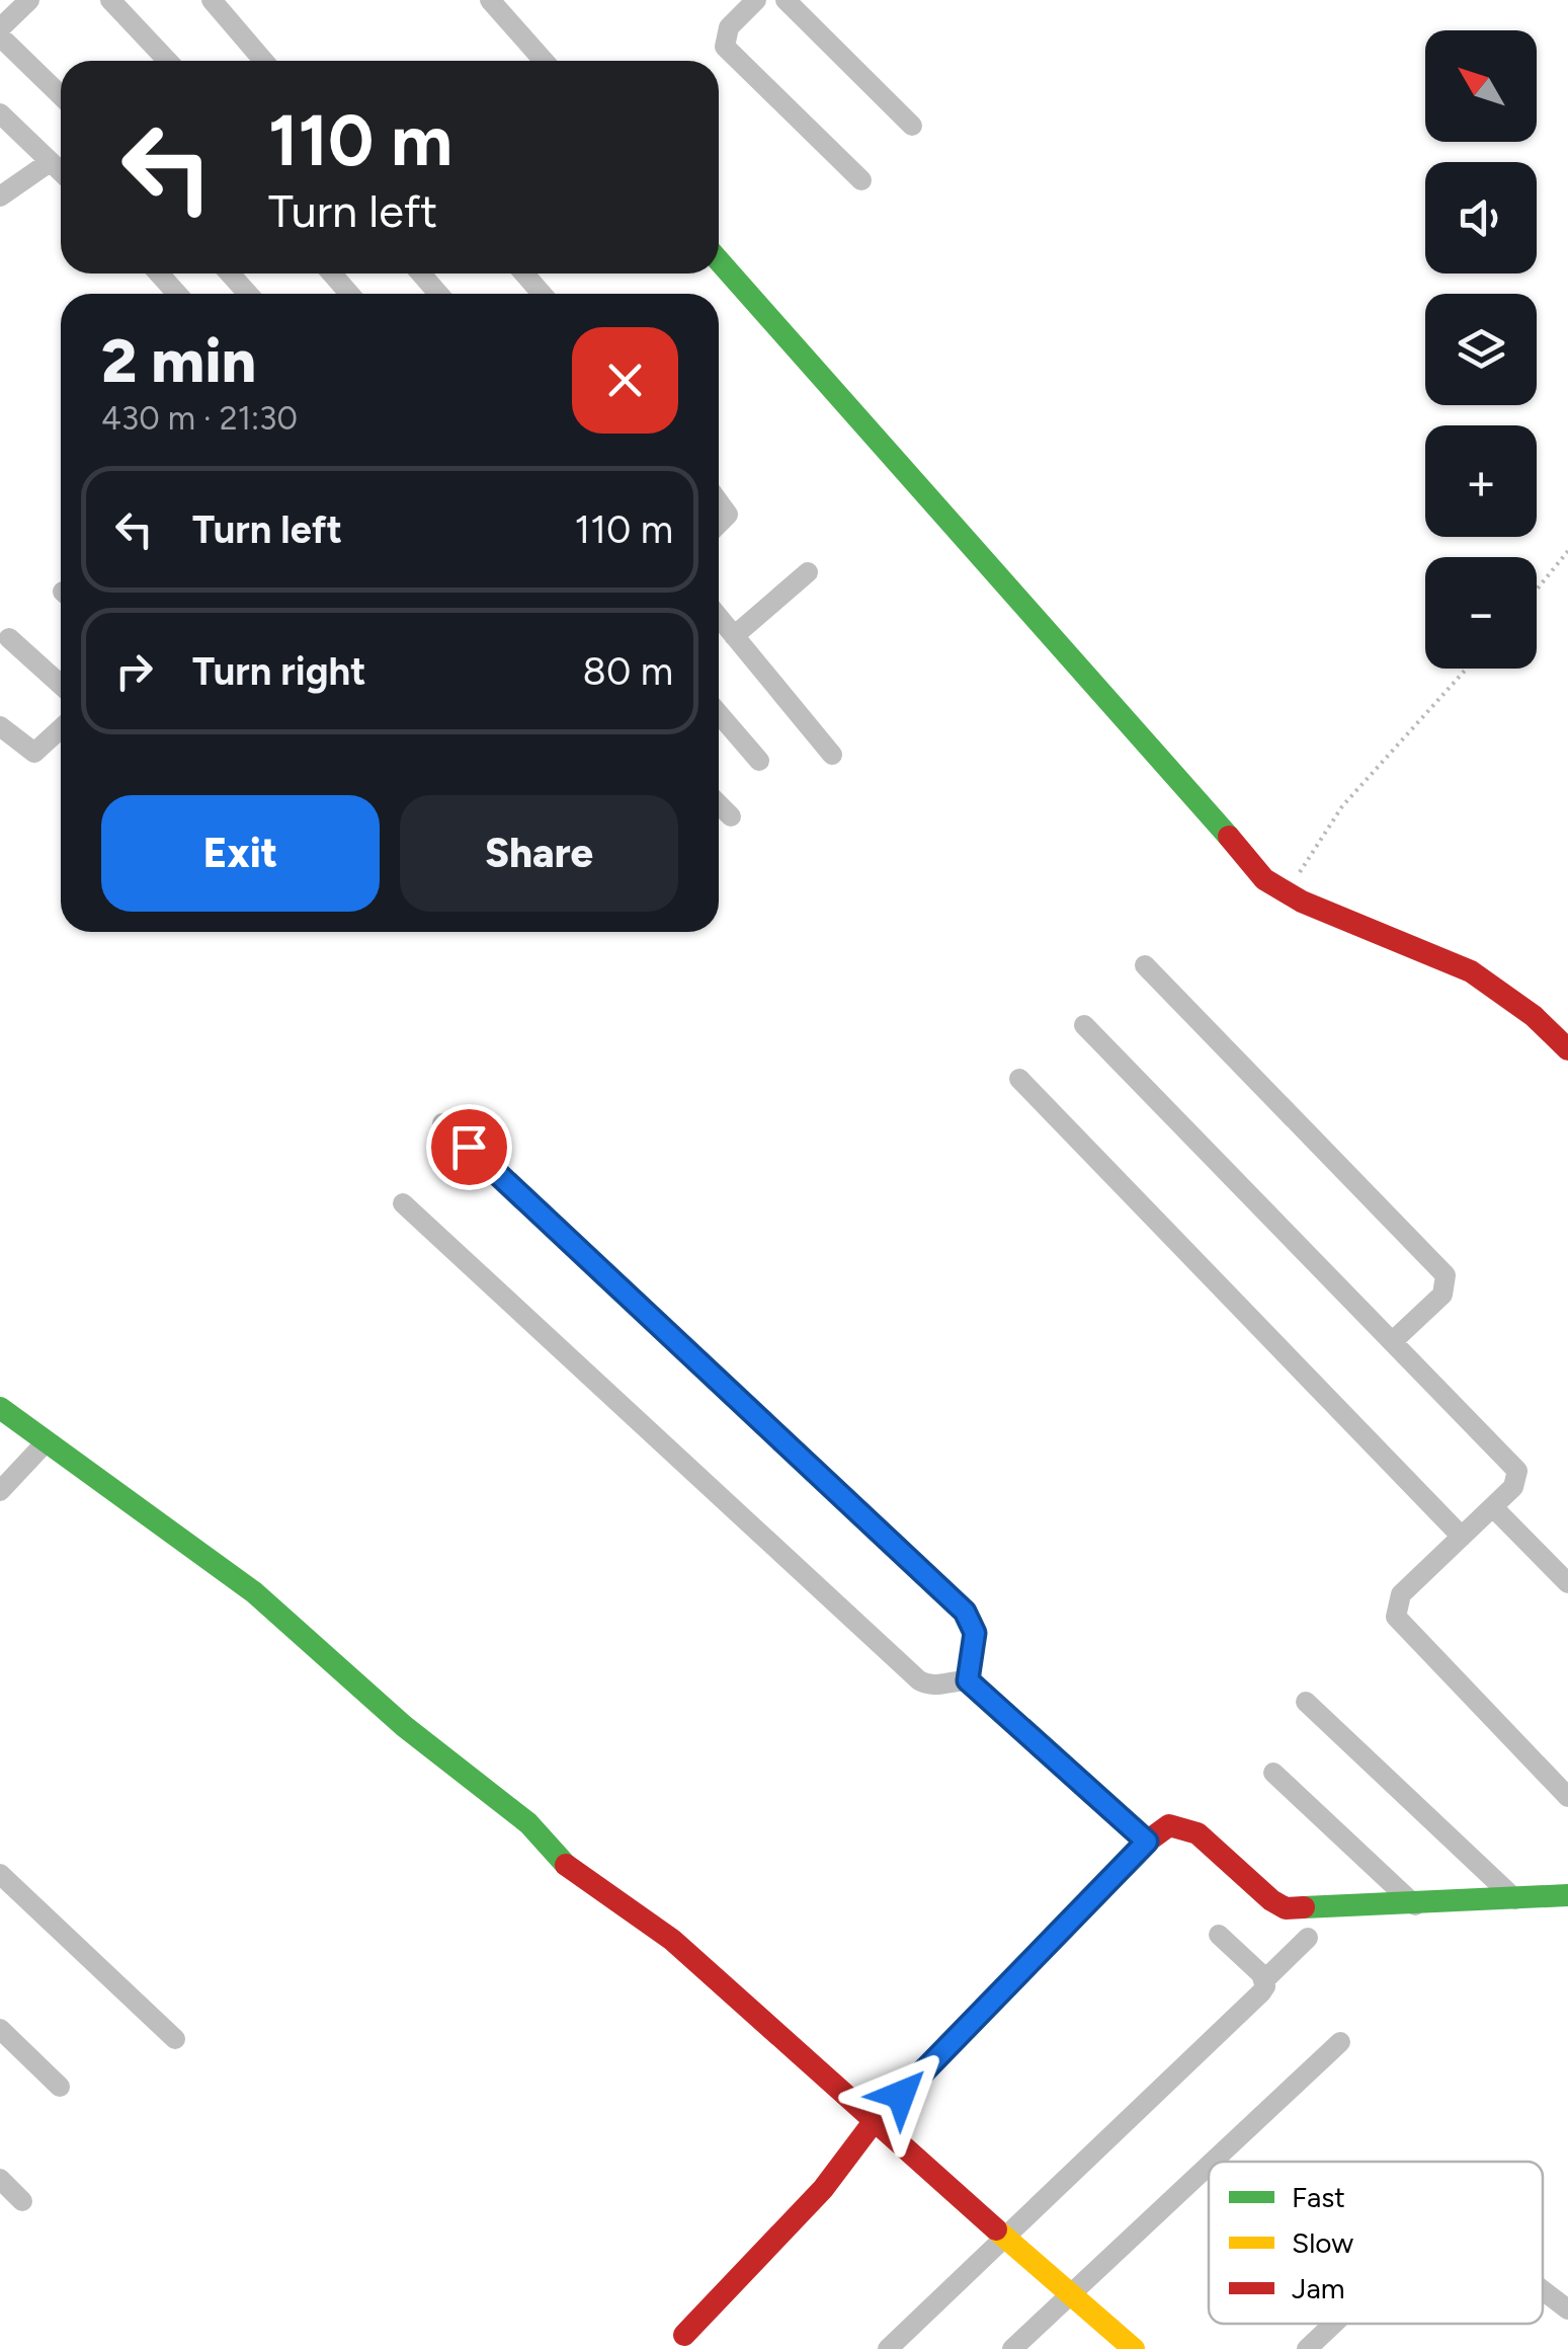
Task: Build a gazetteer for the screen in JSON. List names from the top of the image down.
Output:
{
  "legend": ["Fast", "Slow", "Jam"],
  "north": "top left",
  "page": {
    "map_buttons": ["+", "−"],
    "turn": ["110 m", "Turn left"],
    "heading": ["2 min", "430 m · 21:30"],
    "list": [
      {
        "name": "Turn left",
        "value": "110 m"
      },
      {
        "name": "Turn right",
        "value": "80 m"
      }
    ],
    "buttons": ["Exit", "Share"]
  }
}
